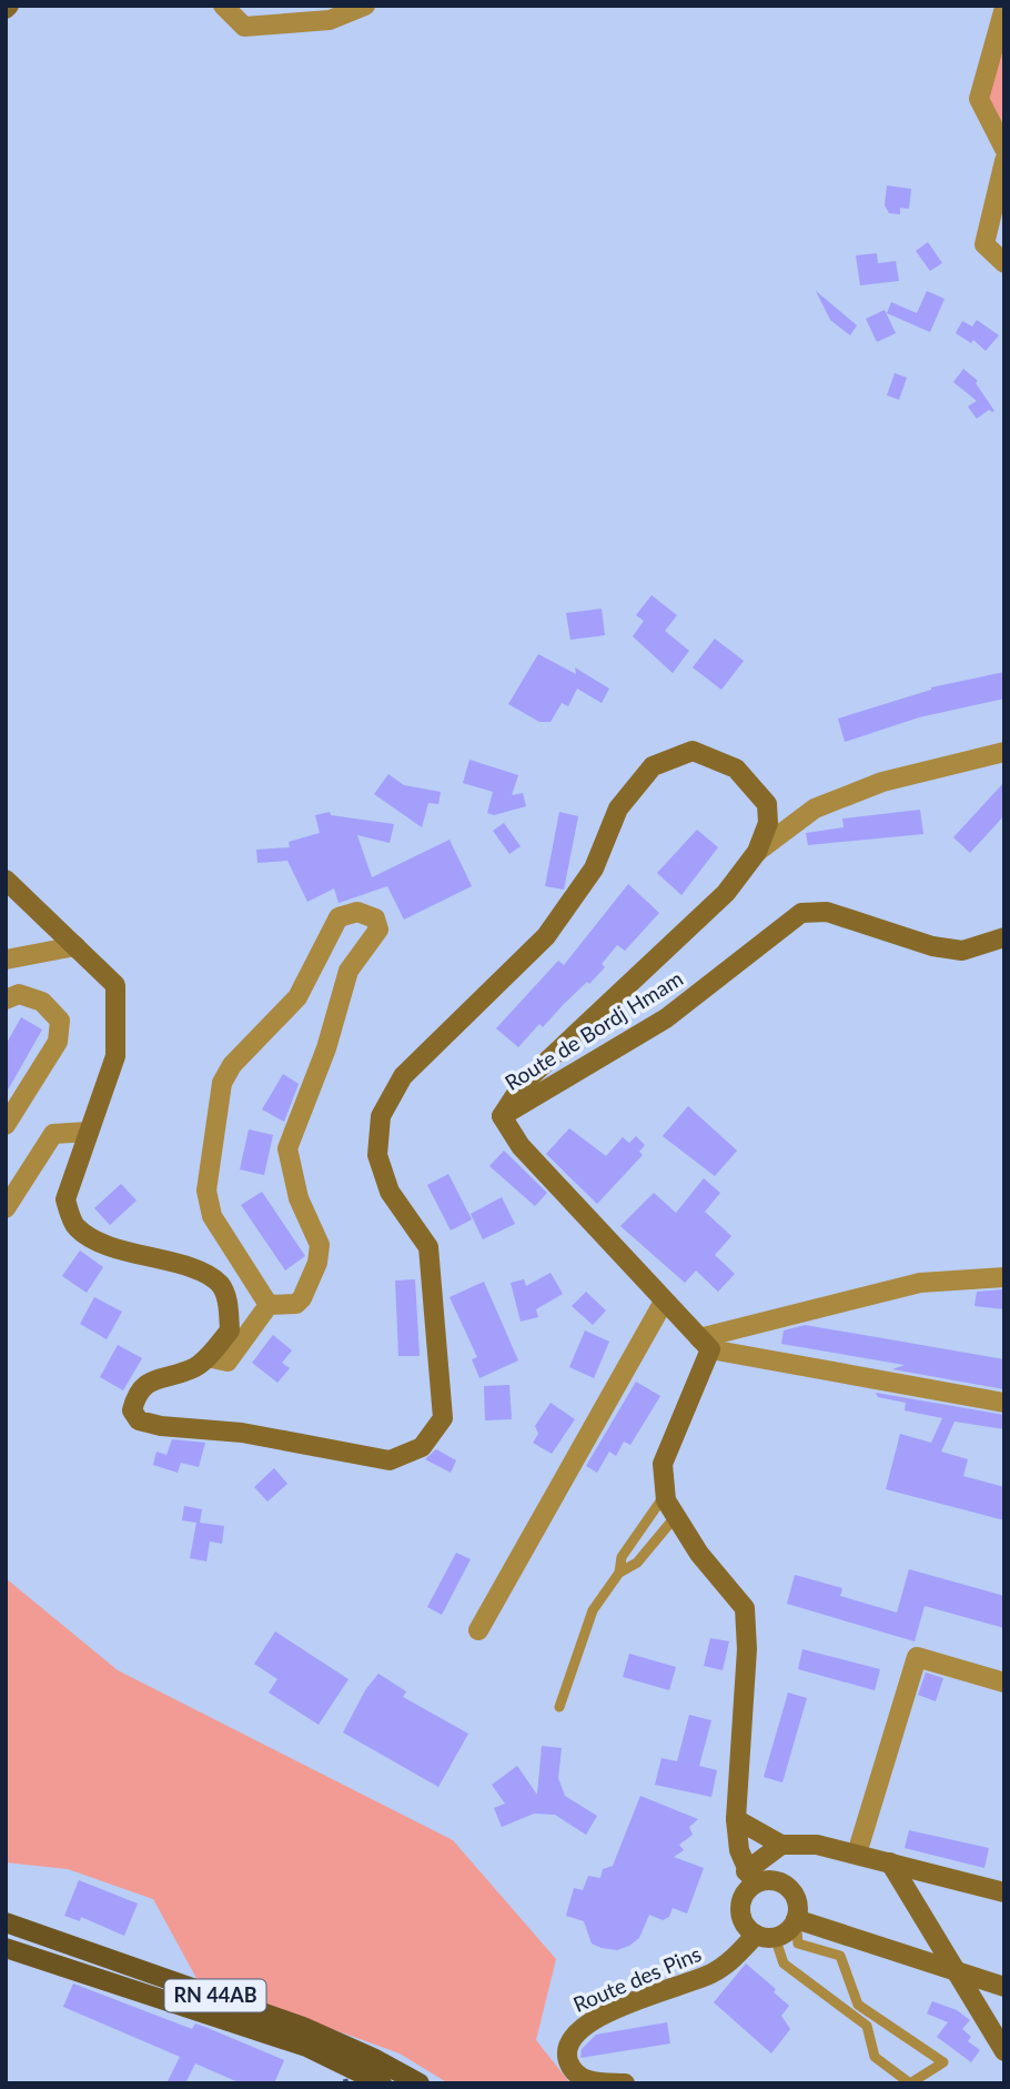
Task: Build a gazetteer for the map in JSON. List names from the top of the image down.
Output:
{
  "streets": {
    "main road": ["RN 44AB"],
    "street": ["Route de Bordj Hmam", "Route des Pins"]
  }
}
